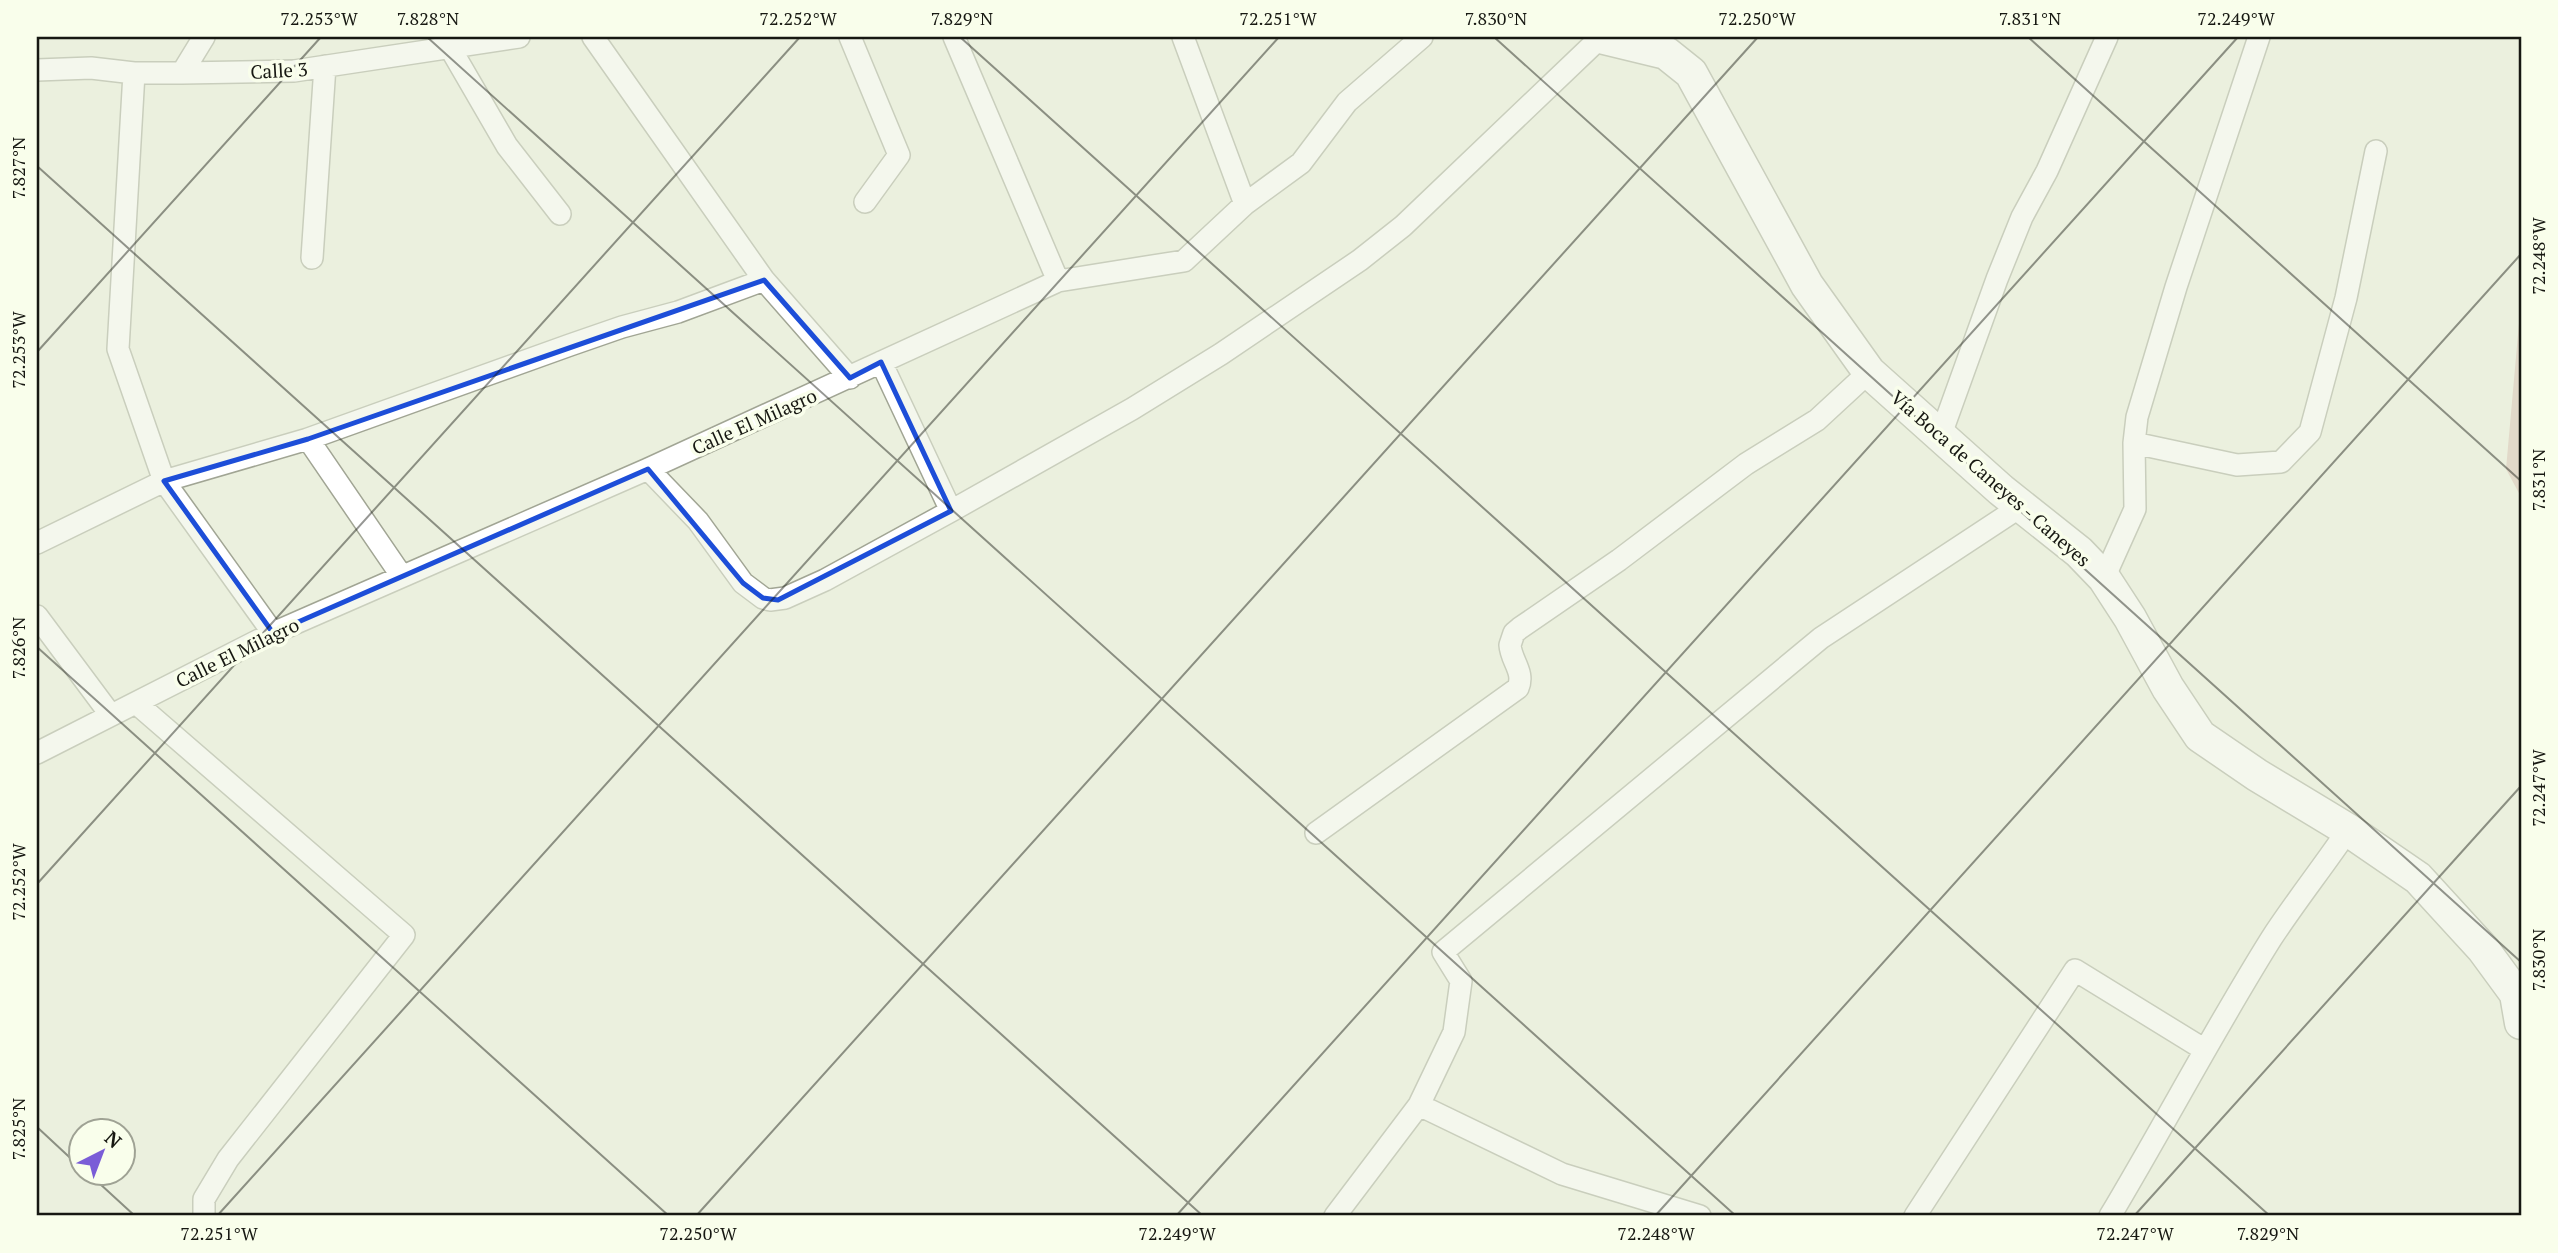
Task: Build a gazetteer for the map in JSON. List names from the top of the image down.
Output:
{
  "streets": {
    "street": ["Calle 3", "Calle El Milagro", "Vía Boca de Caneyes - Caneyes"]
  },
  "north": "top right",
  "coordinates": [
    "72.253°W",
    "7.828°N",
    "72.252°W",
    "7.829°N",
    "72.251°W",
    "7.830°N",
    "72.250°W",
    "7.831°N",
    "72.249°W",
    "7.827°N",
    "72.248°W",
    "7.826°N",
    "72.247°W",
    "7.825°N"
  ]
}
